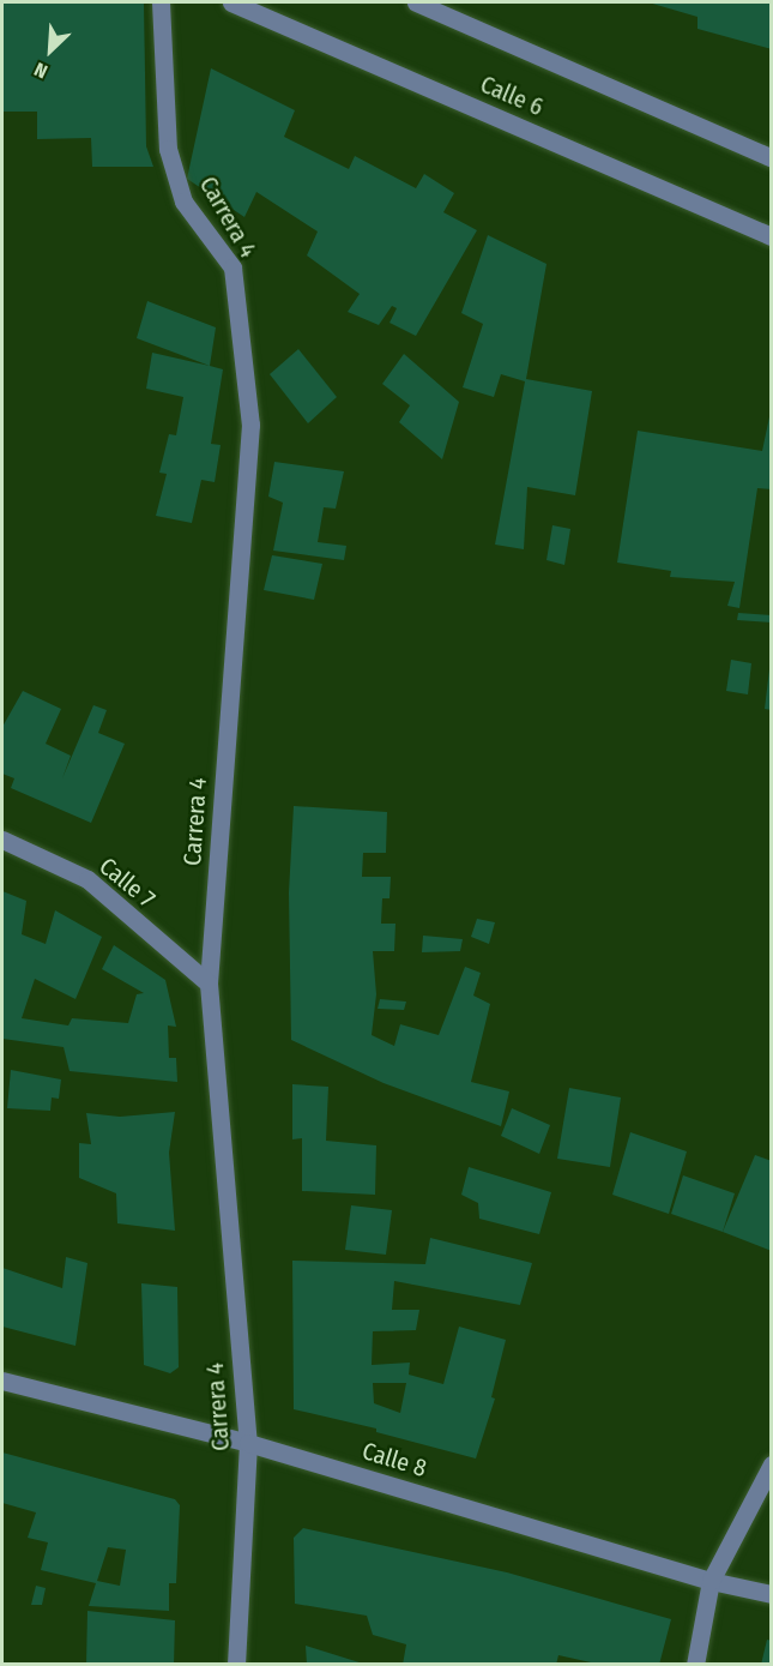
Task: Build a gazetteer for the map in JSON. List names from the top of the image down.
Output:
{
  "streets": {
    "street": [
      "Calle 6",
      "Carrera 4",
      "Calle 7",
      "Calle 8"
    ]
  },
  "crossings": [
    ["Carrera 4", "Calle 7"],
    ["Carrera 4", "Calle 8"]
  ],
  "north": "bottom left"
}
